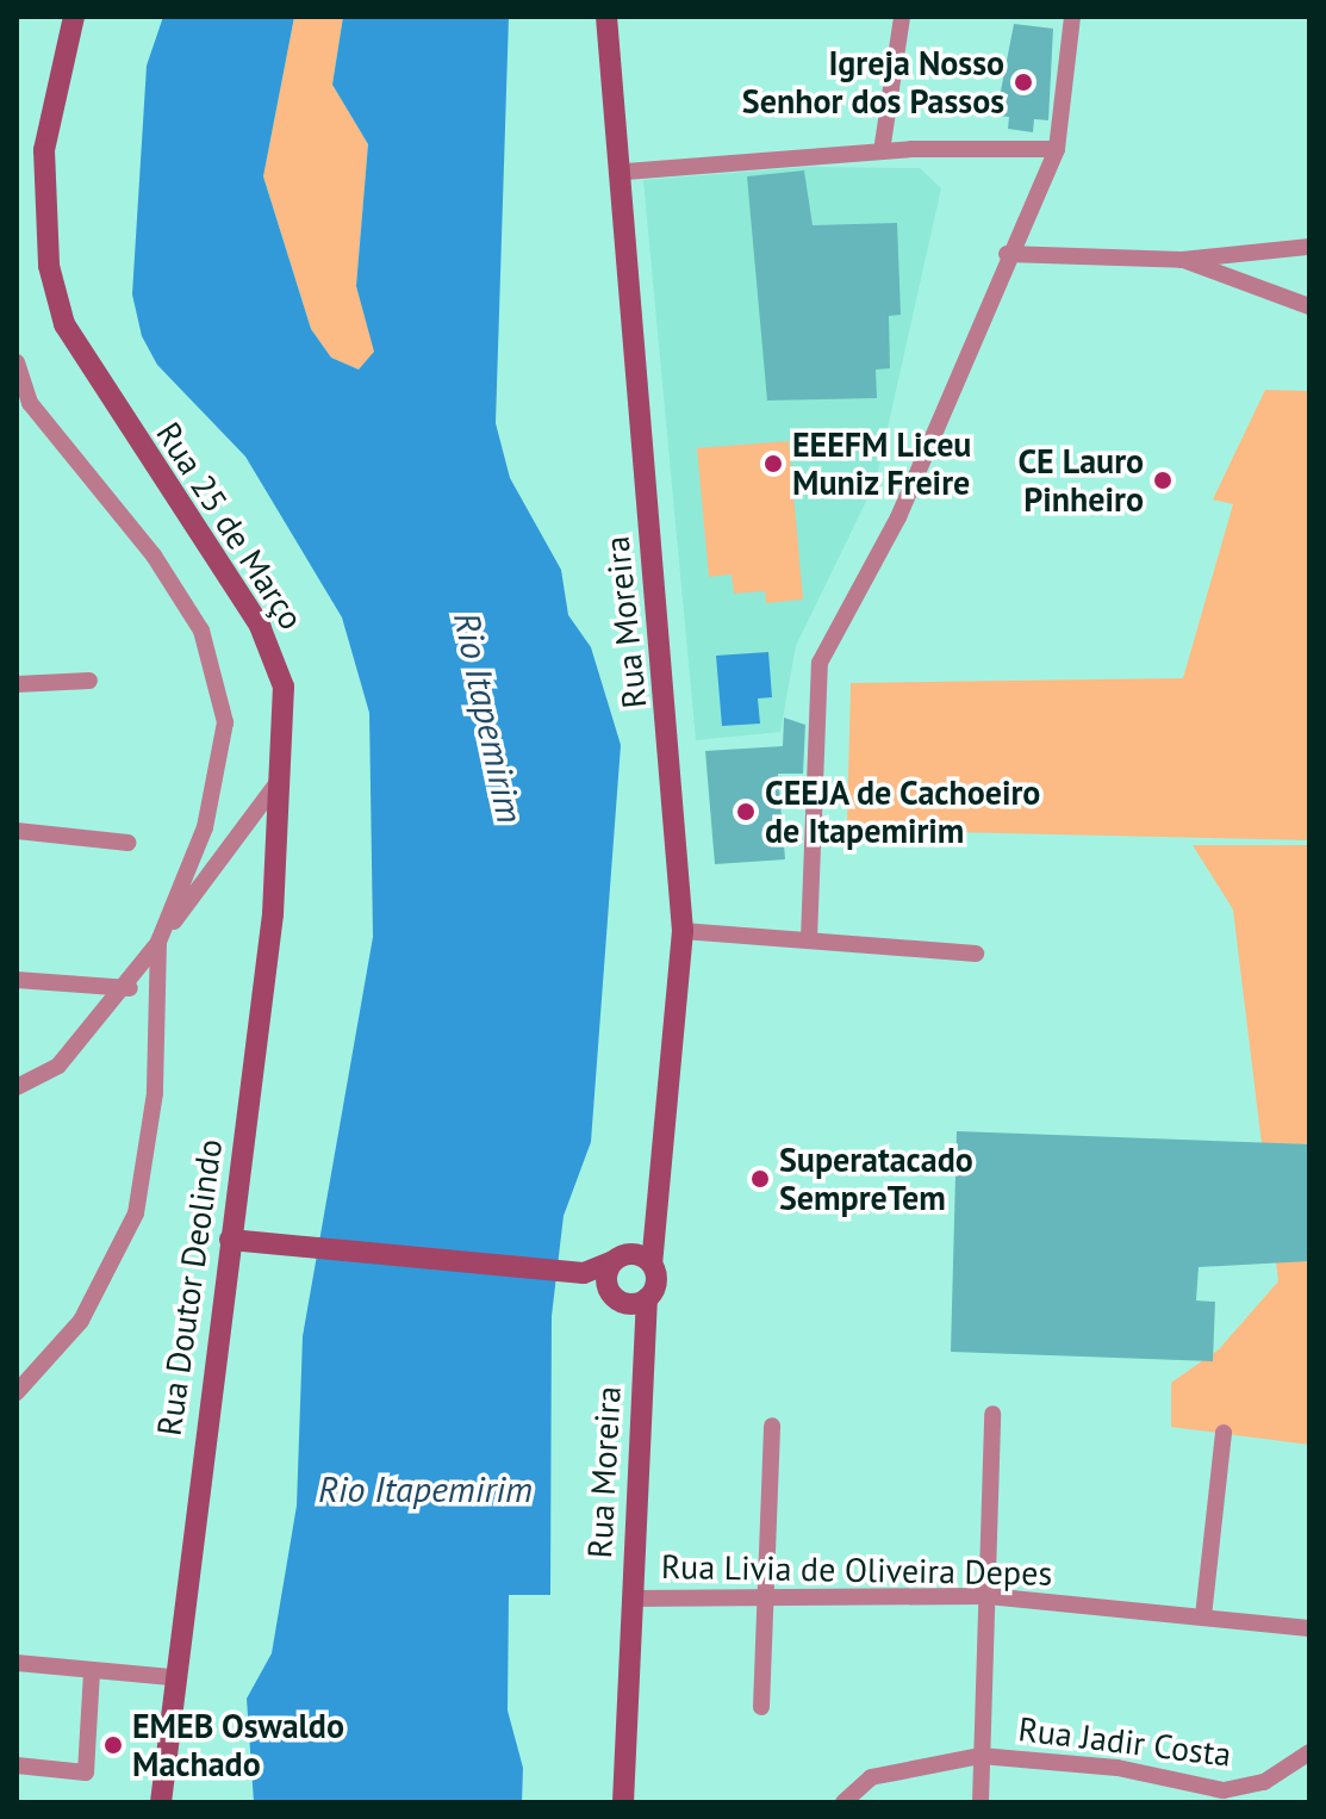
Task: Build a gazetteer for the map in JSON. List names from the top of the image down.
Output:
{
  "streets": {
    "street": [
      "Rua 25 de Março",
      "Rua Moreira",
      "Rua Doutor Deolindo",
      "Rua Livia de Oliveira Depes",
      "Rua Jadir Costa"
    ]
  },
  "crossings": [
    ["Rua 25 de Março", "Rua Doutor Deolindo"],
    ["Rua Moreira", "Rua Livia de Oliveira Depes"]
  ],
  "water": ["Rio Itapemirim"],
  "places": [
    "Igreja Nosso Senhor dos Passos",
    "EEEFM Liceu Muniz Freire",
    "CE Lauro Pinheiro",
    "CEEJA de Cachoeiro de Itapemirim",
    "Superatacado SempreTem",
    "EMEB Oswaldo Machado"
  ]
}
